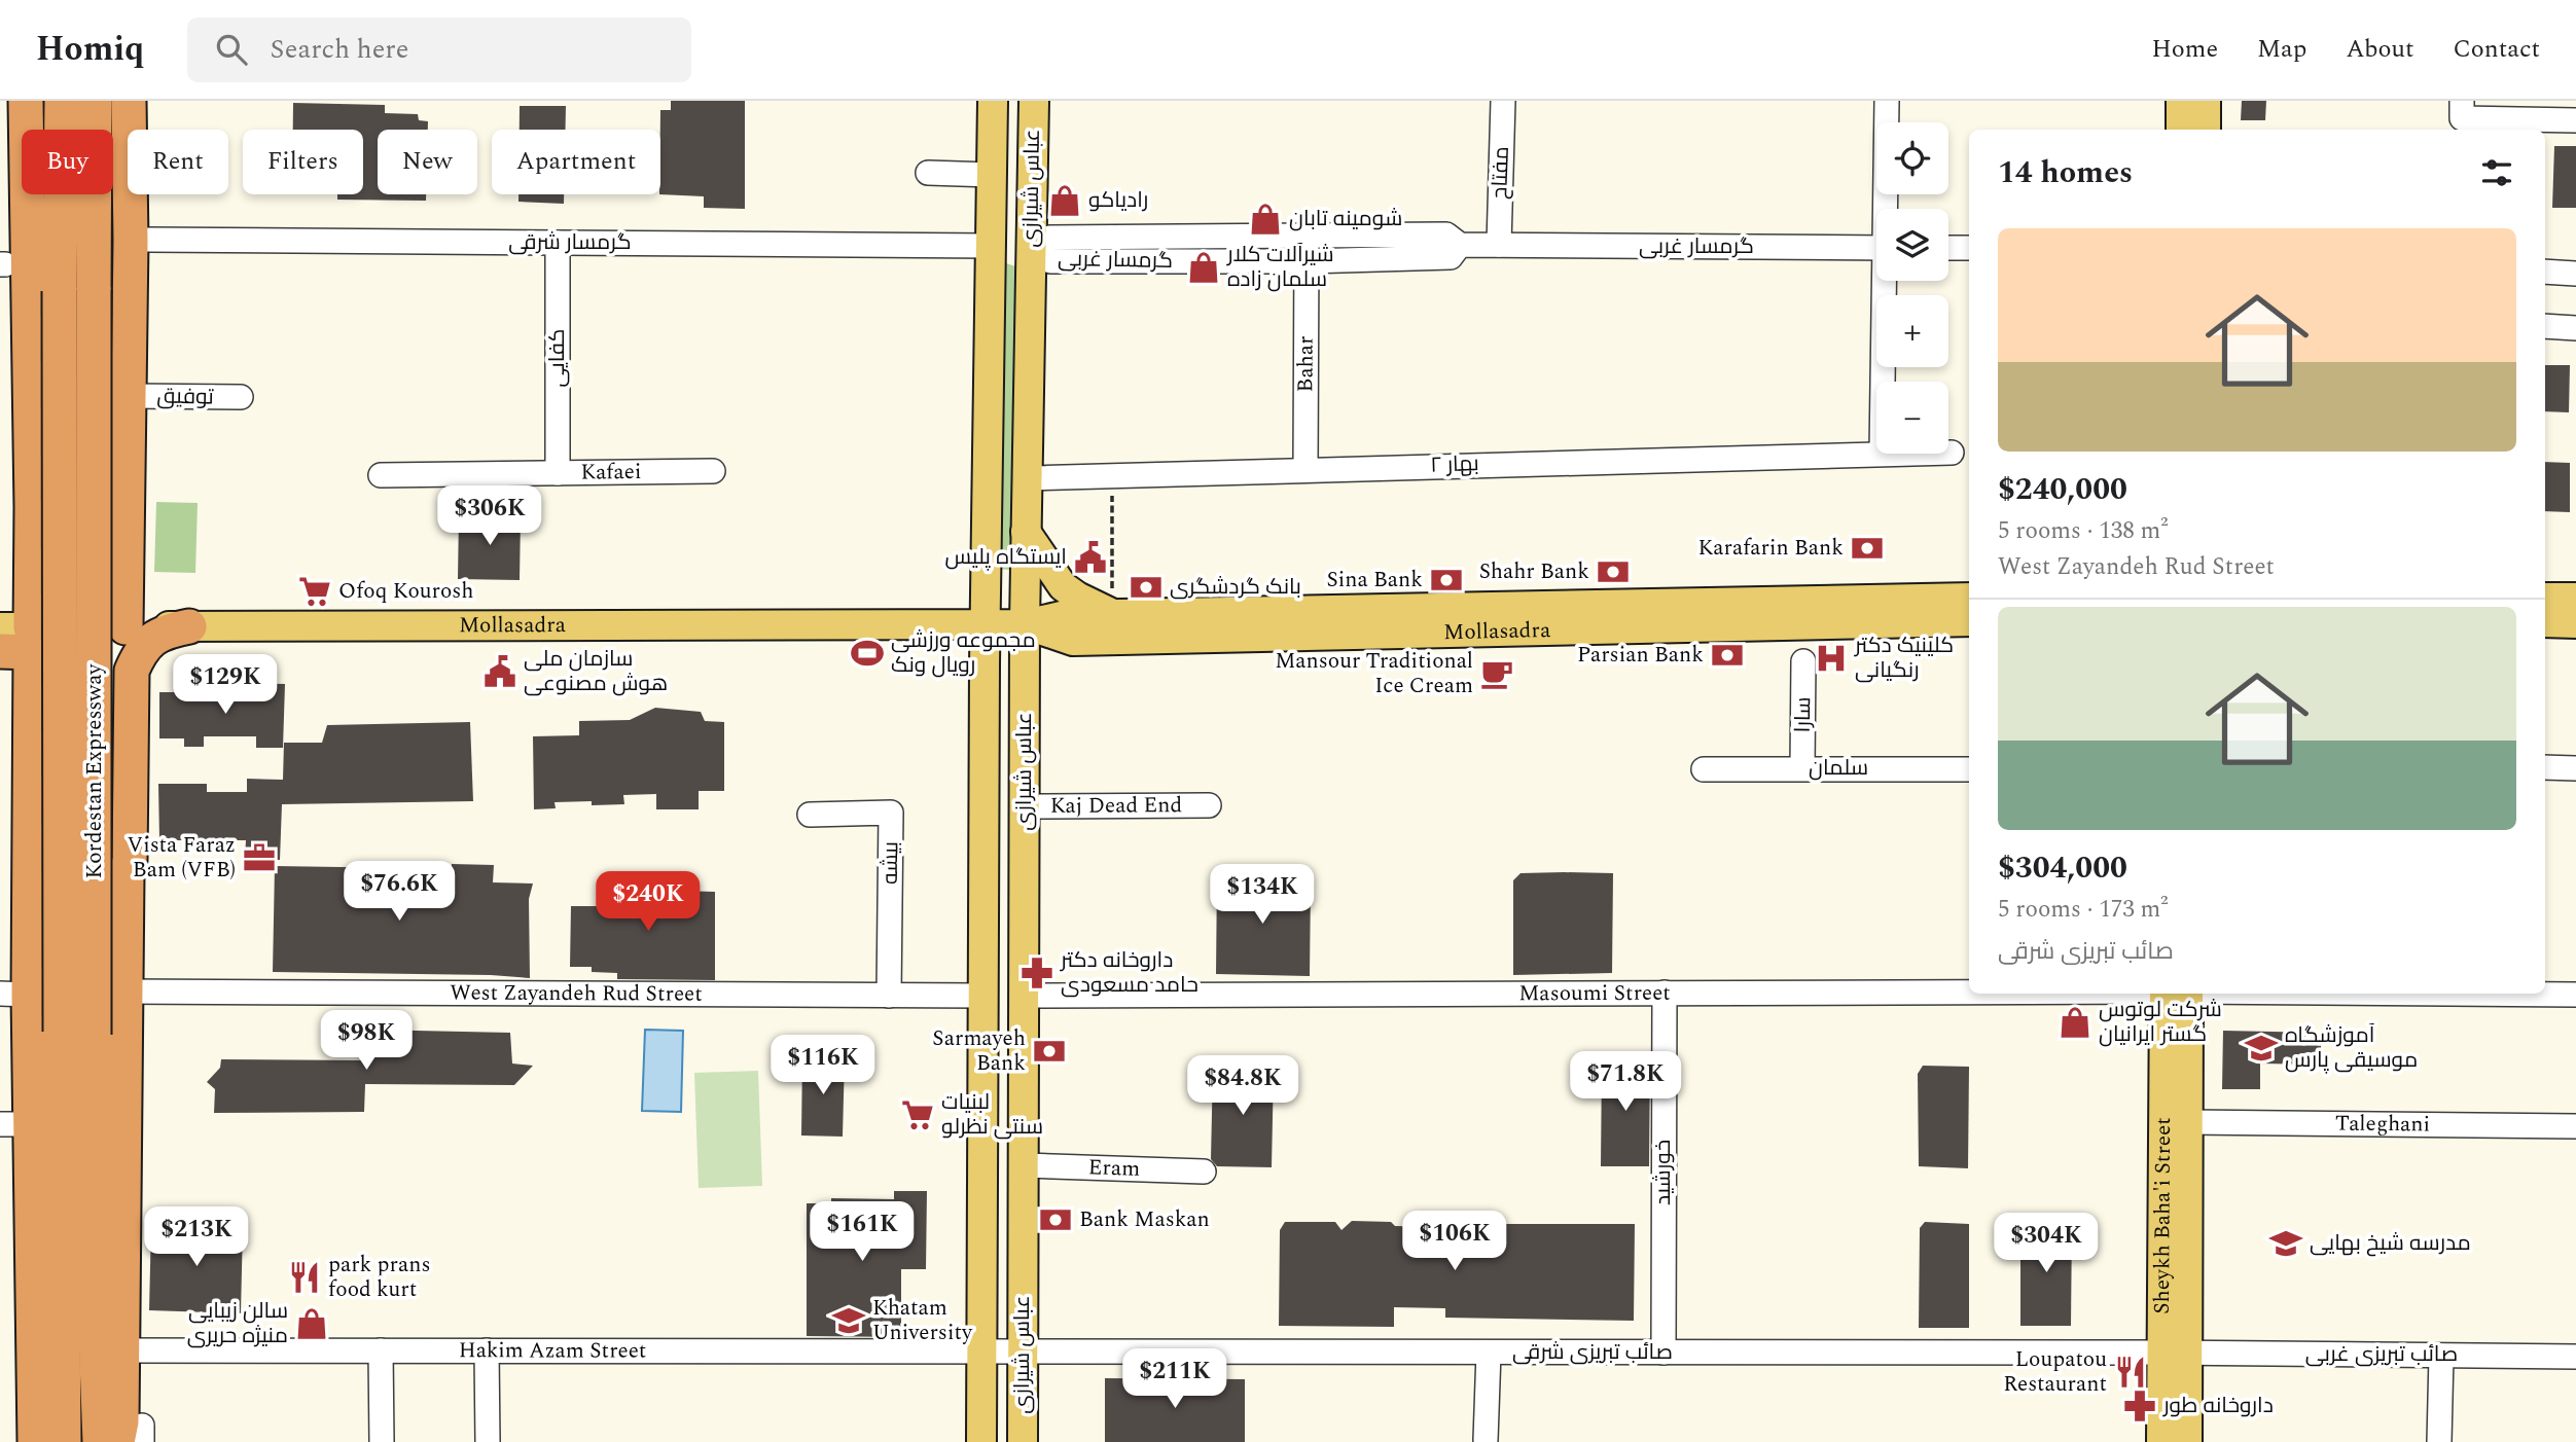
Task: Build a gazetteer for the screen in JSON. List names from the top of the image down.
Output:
{
  "streets": {
    "highway": ["Kordestan Expressway"],
    "main road": ["عباس شیرازی", "Mollasadra", "Sheykh Baha'i Street"],
    "street": [
      "مفتاح",
      "گرمسار شرقی",
      "گرمسار غربی",
      "کفایی",
      "Bahar",
      "توفیق",
      "بهار ۲",
      "Kafaei",
      "سارا",
      "سلمان",
      "Kaj Dead End",
      "بیشه",
      "West Zayandeh Rud Street",
      "Masoumi Street",
      "Taleghani",
      "Eram",
      "خورشید",
      "Hakim Azam Street",
      "صائب تبریزی شرقی",
      "صائب تبریزی غربی"
    ]
  },
  "crossings": [
    ["مفتاح", "گرمسار غربی"],
    ["عباس شیرازی", "گرمسار شرقی"],
    ["عباس شیرازی", "گرمسار غربی"],
    ["عباس شیرازی", "بهار ۲"],
    ["عباس شیرازی", "Mollasadra"],
    ["عباس شیرازی", "Kaj Dead End"],
    ["عباس شیرازی", "West Zayandeh Rud Street"],
    ["عباس شیرازی", "Masoumi Street"],
    ["عباس شیرازی", "Eram"],
    ["عباس شیرازی", "Hakim Azam Street"],
    ["عباس شیرازی", "صائب تبریزی شرقی"],
    ["گرمسار شرقی", "کفایی"],
    ["گرمسار غربی", "Bahar"],
    ["کفایی", "Kafaei"],
    ["Bahar", "بهار ۲"],
    ["سارا", "سلمان"],
    ["بیشه", "West Zayandeh Rud Street"],
    ["Masoumi Street", "خورشید"],
    ["Taleghani", "Sheykh Baha'i Street"],
    ["خورشید", "صائب تبریزی شرقی"],
    ["Sheykh Baha'i Street", "صائب تبریزی شرقی"],
    ["Sheykh Baha'i Street", "صائب تبریزی غربی"],
    ["صائب تبریزی شرقی", "صائب تبریزی غربی"]
  ],
  "places": {
    "shop": [
      "رادیاکو",
      "شومینه تابان",
      "شیرآلات کلار سلمان زاده",
      "شرکت لوتوس گستر ایرانیان",
      "سالن زیبایی منیژه حریری"
    ],
    "bank": [
      "Karafarin Bank",
      "Shahr Bank",
      "Sina Bank",
      "بانک گردشگری",
      "Parsian Bank",
      "Sarmayeh Bank",
      "Bank Maskan"
    ],
    "public building": ["ایستگاه پلیس", "سازمان ملی هوش مصنوعی"],
    "supermarket": ["Ofoq Kourosh", "لبنیات سنتی نظرلو"],
    "sports": ["مجموعه ورزشی رویال ونک"],
    "hospital": ["کلینیک دکتر رنگیانی"],
    "cafe": ["Mansour Traditional Ice Cream"],
    "office": ["Vista Faraz Bam (VFB)"],
    "pharmacy": ["داروخانه دکتر حامد مسعودی", "داروخانه طور"],
    "school or university": ["آموزشگاه موسیقی پارس", "مدرسه شیخ بهایی", "Khatam University"],
    "restaurant": ["park prans food kurt", "Loupatou Restaurant"]
  },
  "page": {
    "header": "Homiq",
    "search": "Search here",
    "nav": [
      "Home",
      "Map",
      "About",
      "Contact"
    ],
    "map_buttons": ["+", "−"],
    "chip": [
      "Buy",
      "Rent",
      "Filters",
      "New",
      "Apartment"
    ],
    "heading": "14 homes",
    "list": [
      {
        "name": "$240,000",
        "note": "5 rooms · 138 m² · West Zayandeh Rud Street"
      },
      {
        "name": "$304,000",
        "note": "5 rooms · 173 m² · صائب تبریزی شرقی"
      }
    ],
    "price": [
      "$306K",
      "$129K",
      "$76.6K",
      "$134K",
      "$240K",
      "$98K",
      "$116K",
      "$71.8K",
      "$84.8K",
      "$161K",
      "$213K",
      "$106K",
      "$304K",
      "$211K"
    ]
  }
}
